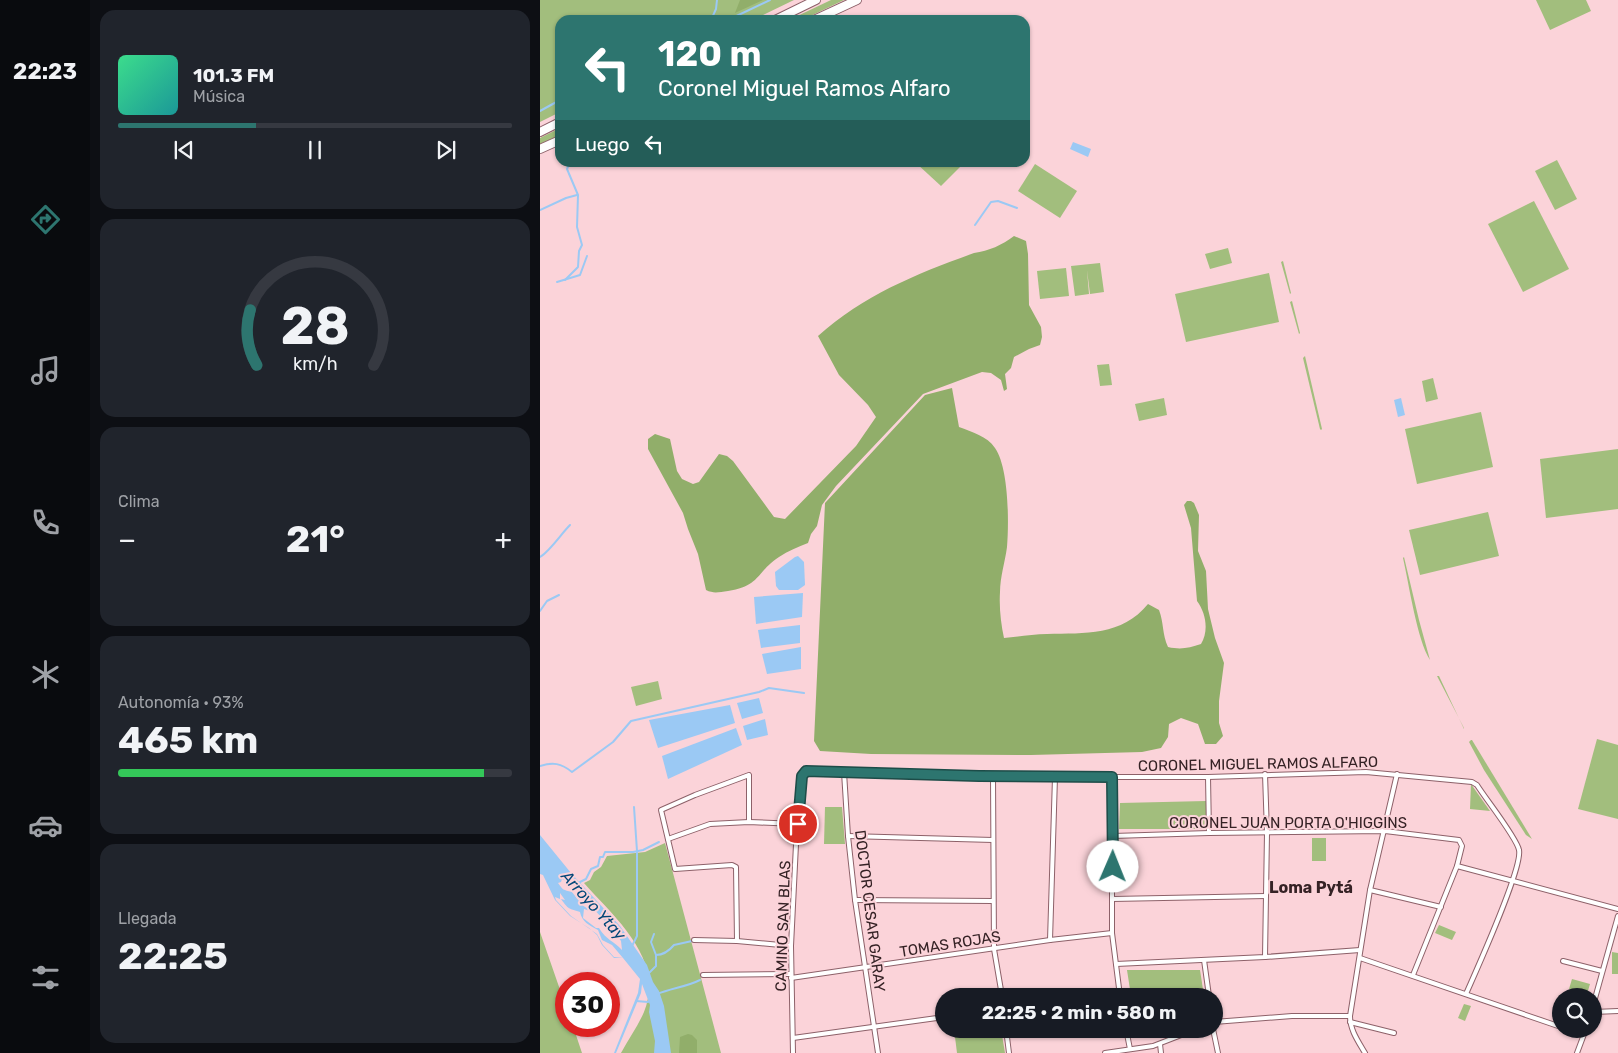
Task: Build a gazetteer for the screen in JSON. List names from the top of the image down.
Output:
{
  "streets": {
    "street": [
      "CORONEL MIGUEL RAMOS ALFARO",
      "CORONEL JUAN PORTA O'HIGGINS",
      "DOCTOR CESAR GARAY",
      "CAMINO SAN BLAS",
      "TOMAS ROJAS"
    ]
  },
  "crossings": [
    ["CORONEL MIGUEL RAMOS ALFARO", "DOCTOR CESAR GARAY"],
    ["CORONEL MIGUEL RAMOS ALFARO", "CAMINO SAN BLAS"],
    ["DOCTOR CESAR GARAY", "TOMAS ROJAS"],
    ["CAMINO SAN BLAS", "TOMAS ROJAS"]
  ],
  "districts": ["Loma Pytá"],
  "water": ["Arroyo Ytay"],
  "page": {
    "tabs": "22:23",
    "turn": ["120 m", "Coronel Miguel Ramos Alfaro"],
    "song": ["101.3 FM", "Música"],
    "then": "Luego",
    "tile": [
      "Clima",
      ["Autonomía · 93%", "465 km"],
      ["Llegada", "22:25"]
    ],
    "heat": ["−", "21°", "+"],
    "limit": "30",
    "trip": "22:25 · 2 min · 580 m",
    "gauge": ["28", "km/h"]
  }
}
